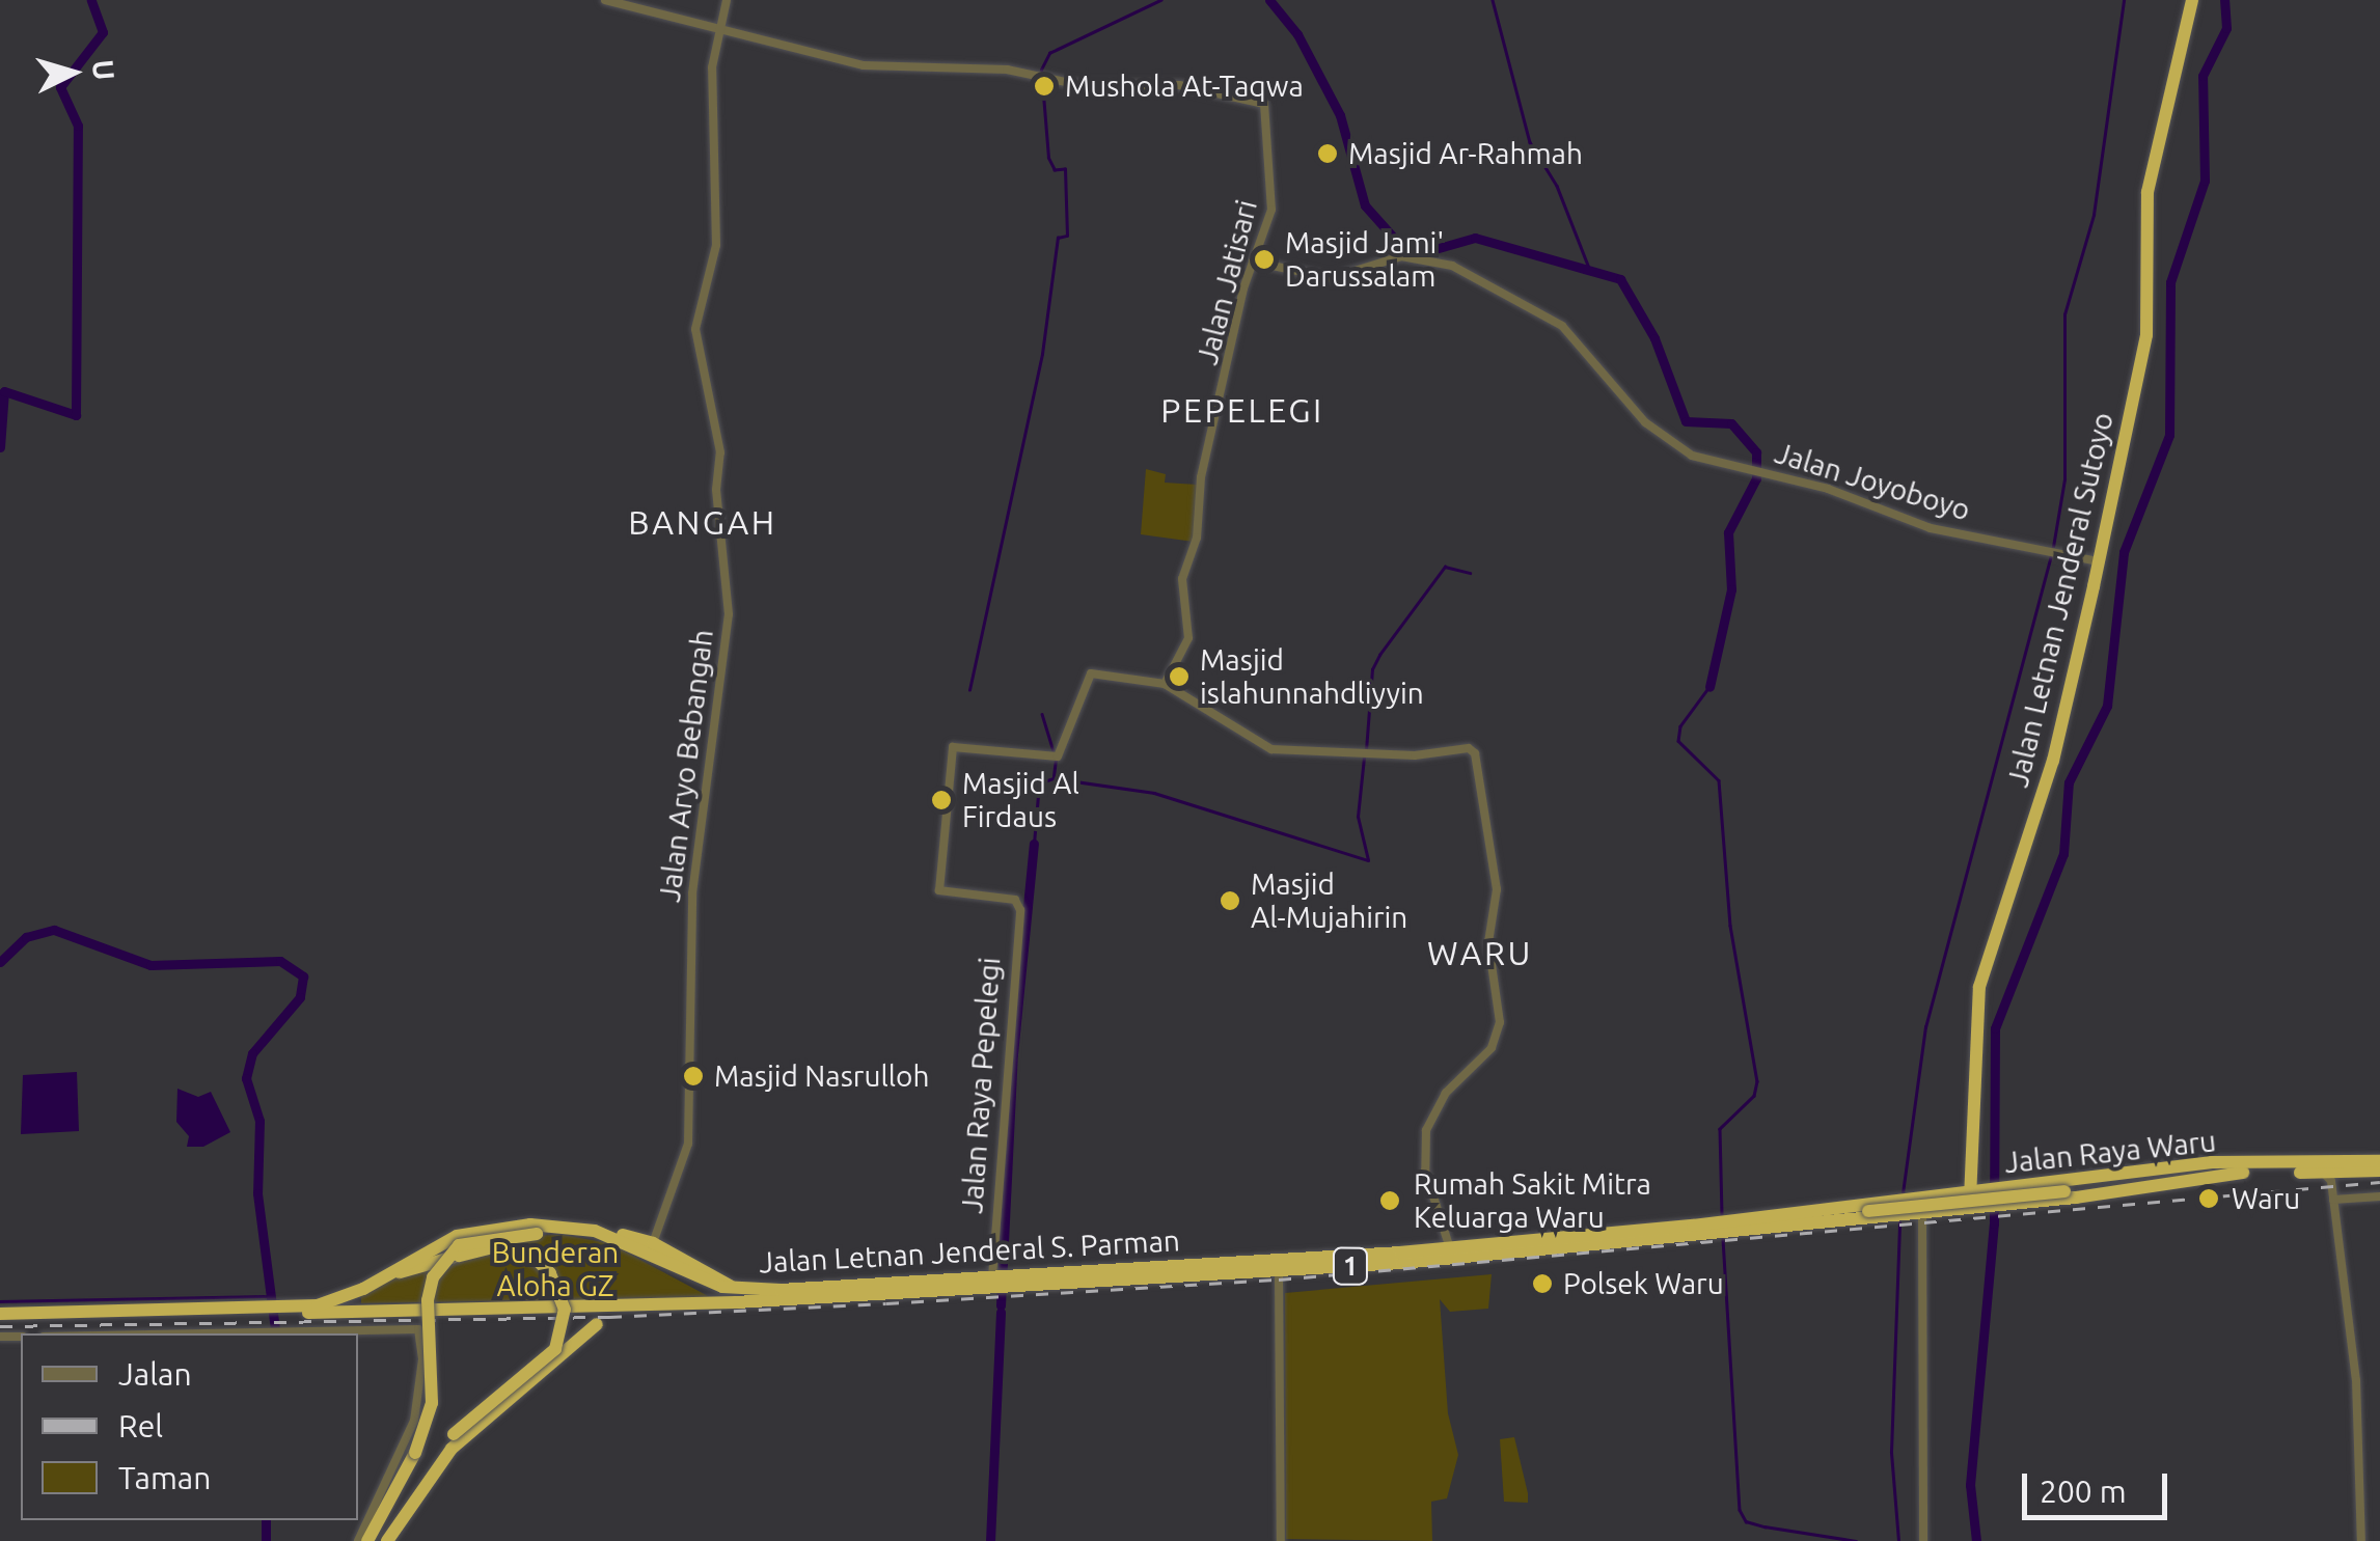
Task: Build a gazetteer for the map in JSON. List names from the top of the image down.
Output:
{
  "streets": {
    "highway": [
      "Jalan Letnan Jenderal Sutoyo",
      "Jalan Raya Waru",
      "Jalan Letnan Jenderal S. Parman",
      "1"
    ],
    "street": [
      "Jalan Jatisari",
      "Jalan Joyoboyo",
      "Jalan Aryo Bebangah",
      "Jalan Raya Pepelegi"
    ]
  },
  "crossings": [
    ["Jalan Jatisari", "Jalan Joyoboyo"],
    ["Jalan Jatisari", "Jalan Aryo Bebangah"],
    ["Jalan Jatisari", "Jalan Raya Pepelegi"],
    ["Jalan Joyoboyo", "Jalan Letnan Jenderal Sutoyo"],
    ["Jalan Raya Pepelegi", "Jalan Letnan Jenderal S. Parman"],
    ["Jalan Raya Pepelegi", "1"],
    ["Jalan Raya Waru", "1"],
    ["Jalan Letnan Jenderal S. Parman", "1"]
  ],
  "districts": ["PEPELEGI", "BANGAH", "WARU"],
  "parks": ["Bunderan Aloha GZ"],
  "places": [
    "Mushola At-Taqwa",
    "Masjid Ar-Rahmah",
    "Masjid Jami' Darussalam",
    "Masjid islahunnahdliyyin",
    "Masjid Al Firdaus",
    "Masjid Al-Mujahirin",
    "Masjid Nasrulloh",
    "Waru",
    "Rumah Sakit Mitra Keluarga Waru",
    "Polsek Waru"
  ],
  "legend": ["Jalan", "Rel", "Taman"],
  "scale_bar": "200 m",
  "north": "right"
}
